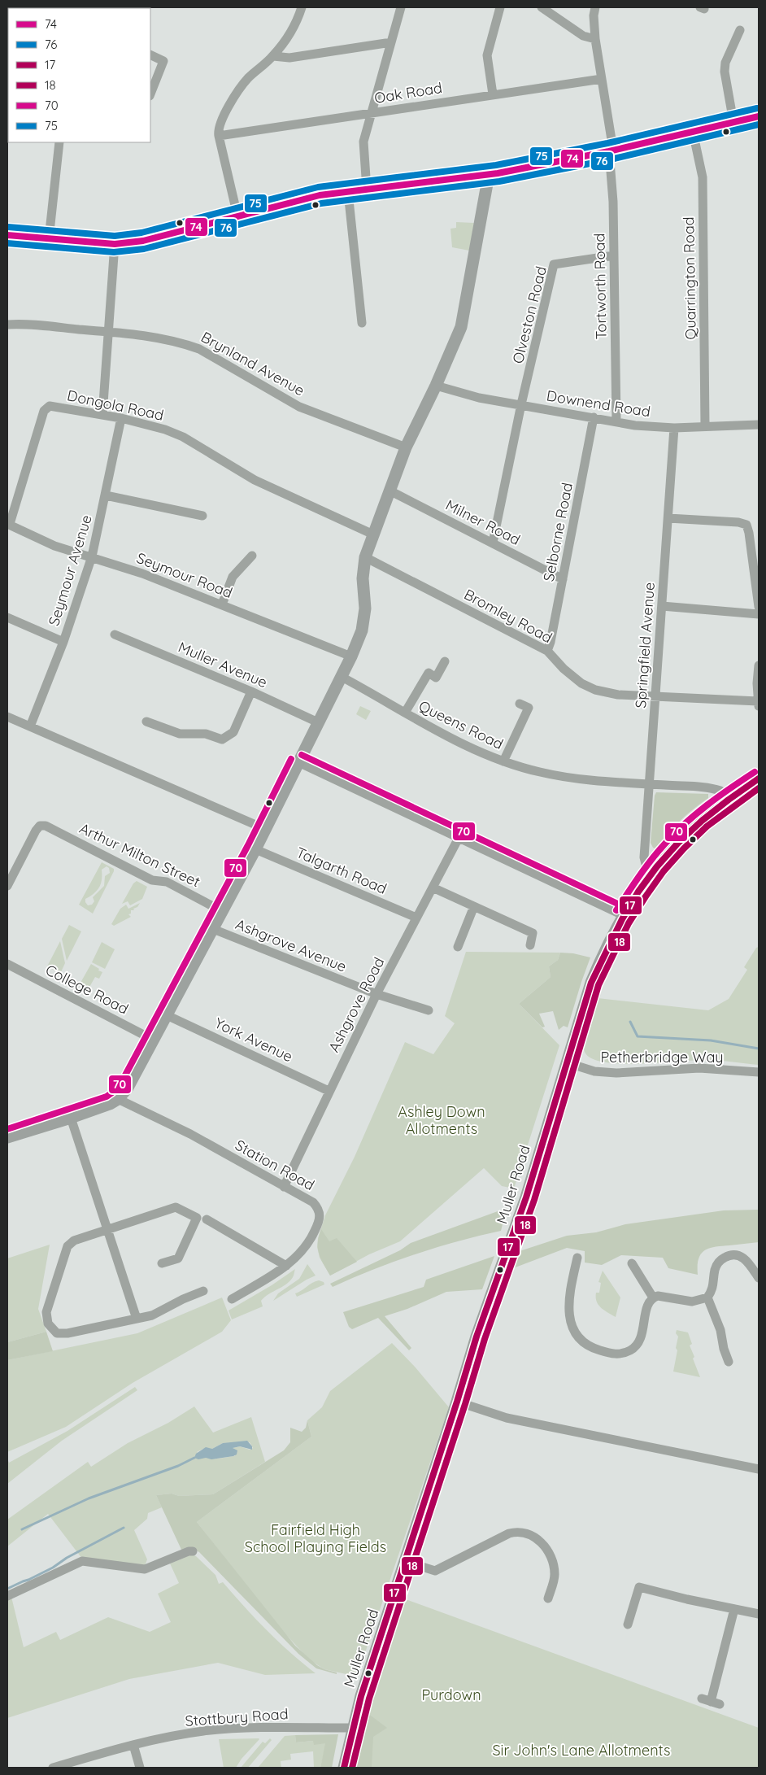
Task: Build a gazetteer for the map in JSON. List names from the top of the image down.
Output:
{
  "streets": {
    "main road": ["Muller Road"],
    "street": [
      "Oak Road",
      "Quarrington Road",
      "Tortworth Road",
      "Olveston Road",
      "Brynland Avenue",
      "Downend Road",
      "Dongola Road",
      "Milner Road",
      "Selborne Road",
      "Seymour Avenue",
      "Seymour Road",
      "Bromley Road",
      "Springfield Avenue",
      "Muller Avenue",
      "Queens Road",
      "Arthur Milton Street",
      "Talgarth Road",
      "Ashgrove Avenue",
      "College Road",
      "Ashgrove Road",
      "York Avenue",
      "Petherbridge Way",
      "Station Road",
      "Stottbury Road"
    ]
  },
  "crossings": [
    ["Oak Road", "Tortworth Road"],
    ["Quarrington Road", "Downend Road"],
    ["Tortworth Road", "Olveston Road"],
    ["Tortworth Road", "Downend Road"],
    ["Olveston Road", "Downend Road"],
    ["Downend Road", "Selborne Road"],
    ["Downend Road", "Springfield Avenue"],
    ["Dongola Road", "Seymour Avenue"],
    ["Dongola Road", "Seymour Road"],
    ["Milner Road", "Selborne Road"],
    ["Selborne Road", "Bromley Road"],
    ["Seymour Avenue", "Seymour Road"],
    ["Bromley Road", "Springfield Avenue"],
    ["Springfield Avenue", "Queens Road"],
    ["Talgarth Road", "Ashgrove Road"],
    ["Ashgrove Avenue", "Ashgrove Road"],
    ["Ashgrove Road", "York Avenue"],
    ["Ashgrove Road", "Station Road"],
    ["Petherbridge Way", "Muller Road"],
    ["Muller Road", "Stottbury Road"]
  ],
  "parks": [
    "Ashley Down Allotments",
    "Fairfield High School Playing Fields",
    "Purdown",
    "Sir John's Lane Allotments"
  ],
  "lines": [
    "transit line 75",
    "transit line 74",
    "transit line 76",
    "transit line 70",
    "transit line 17",
    "transit line 18"
  ],
  "legend": [
    "74",
    "76",
    "17",
    "18",
    "70",
    "75"
  ]
}
